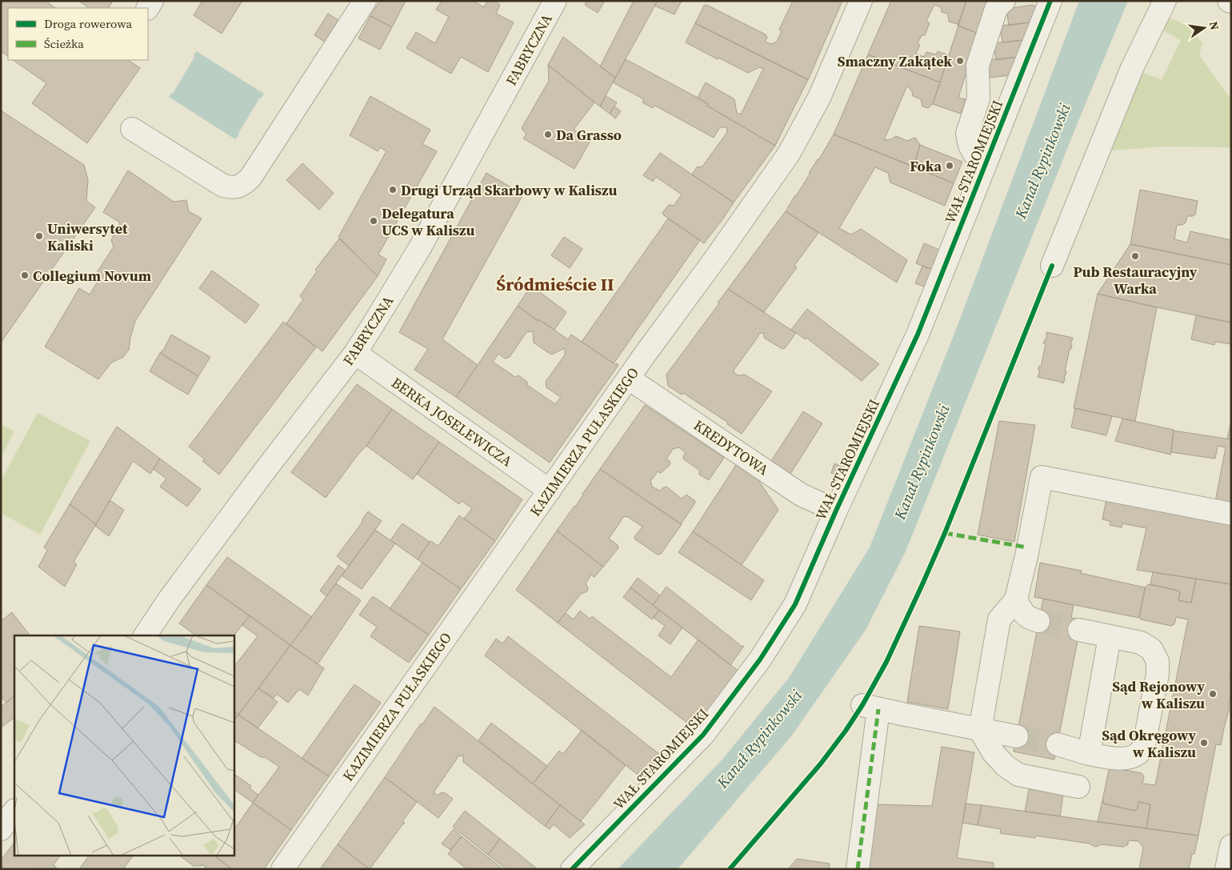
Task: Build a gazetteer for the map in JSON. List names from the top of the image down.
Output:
{
  "streets": {
    "street": [
      "FABRYCZNA",
      "WAŁ STAROMIEJSKI",
      "BERKA JOSELEWICZA",
      "KAZIMIERZA PUŁASKIEGO",
      "KREDYTOWA"
    ]
  },
  "crossings": [
    ["FABRYCZNA", "BERKA JOSELEWICZA"],
    ["WAŁ STAROMIEJSKI", "KREDYTOWA"],
    ["BERKA JOSELEWICZA", "KAZIMIERZA PUŁASKIEGO"],
    ["KAZIMIERZA PUŁASKIEGO", "KREDYTOWA"]
  ],
  "districts": ["Śródmieście II"],
  "water": ["Kanał Rypinkowski"],
  "places": [
    "Smaczny Zakątek",
    "Da Grasso",
    "Foka",
    "Drugi Urząd Skarbowy w Kaliszu",
    "Delegatura UCS w Kaliszu",
    "Uniwersytet Kaliski",
    "Pub Restauracyjny Warka",
    "Collegium Novum",
    "Sąd Rejonowy w Kaliszu",
    "Sąd Okręgowy w Kaliszu"
  ],
  "legend": ["Droga rowerowa", "Ścieżka"],
  "north": "right"
}
